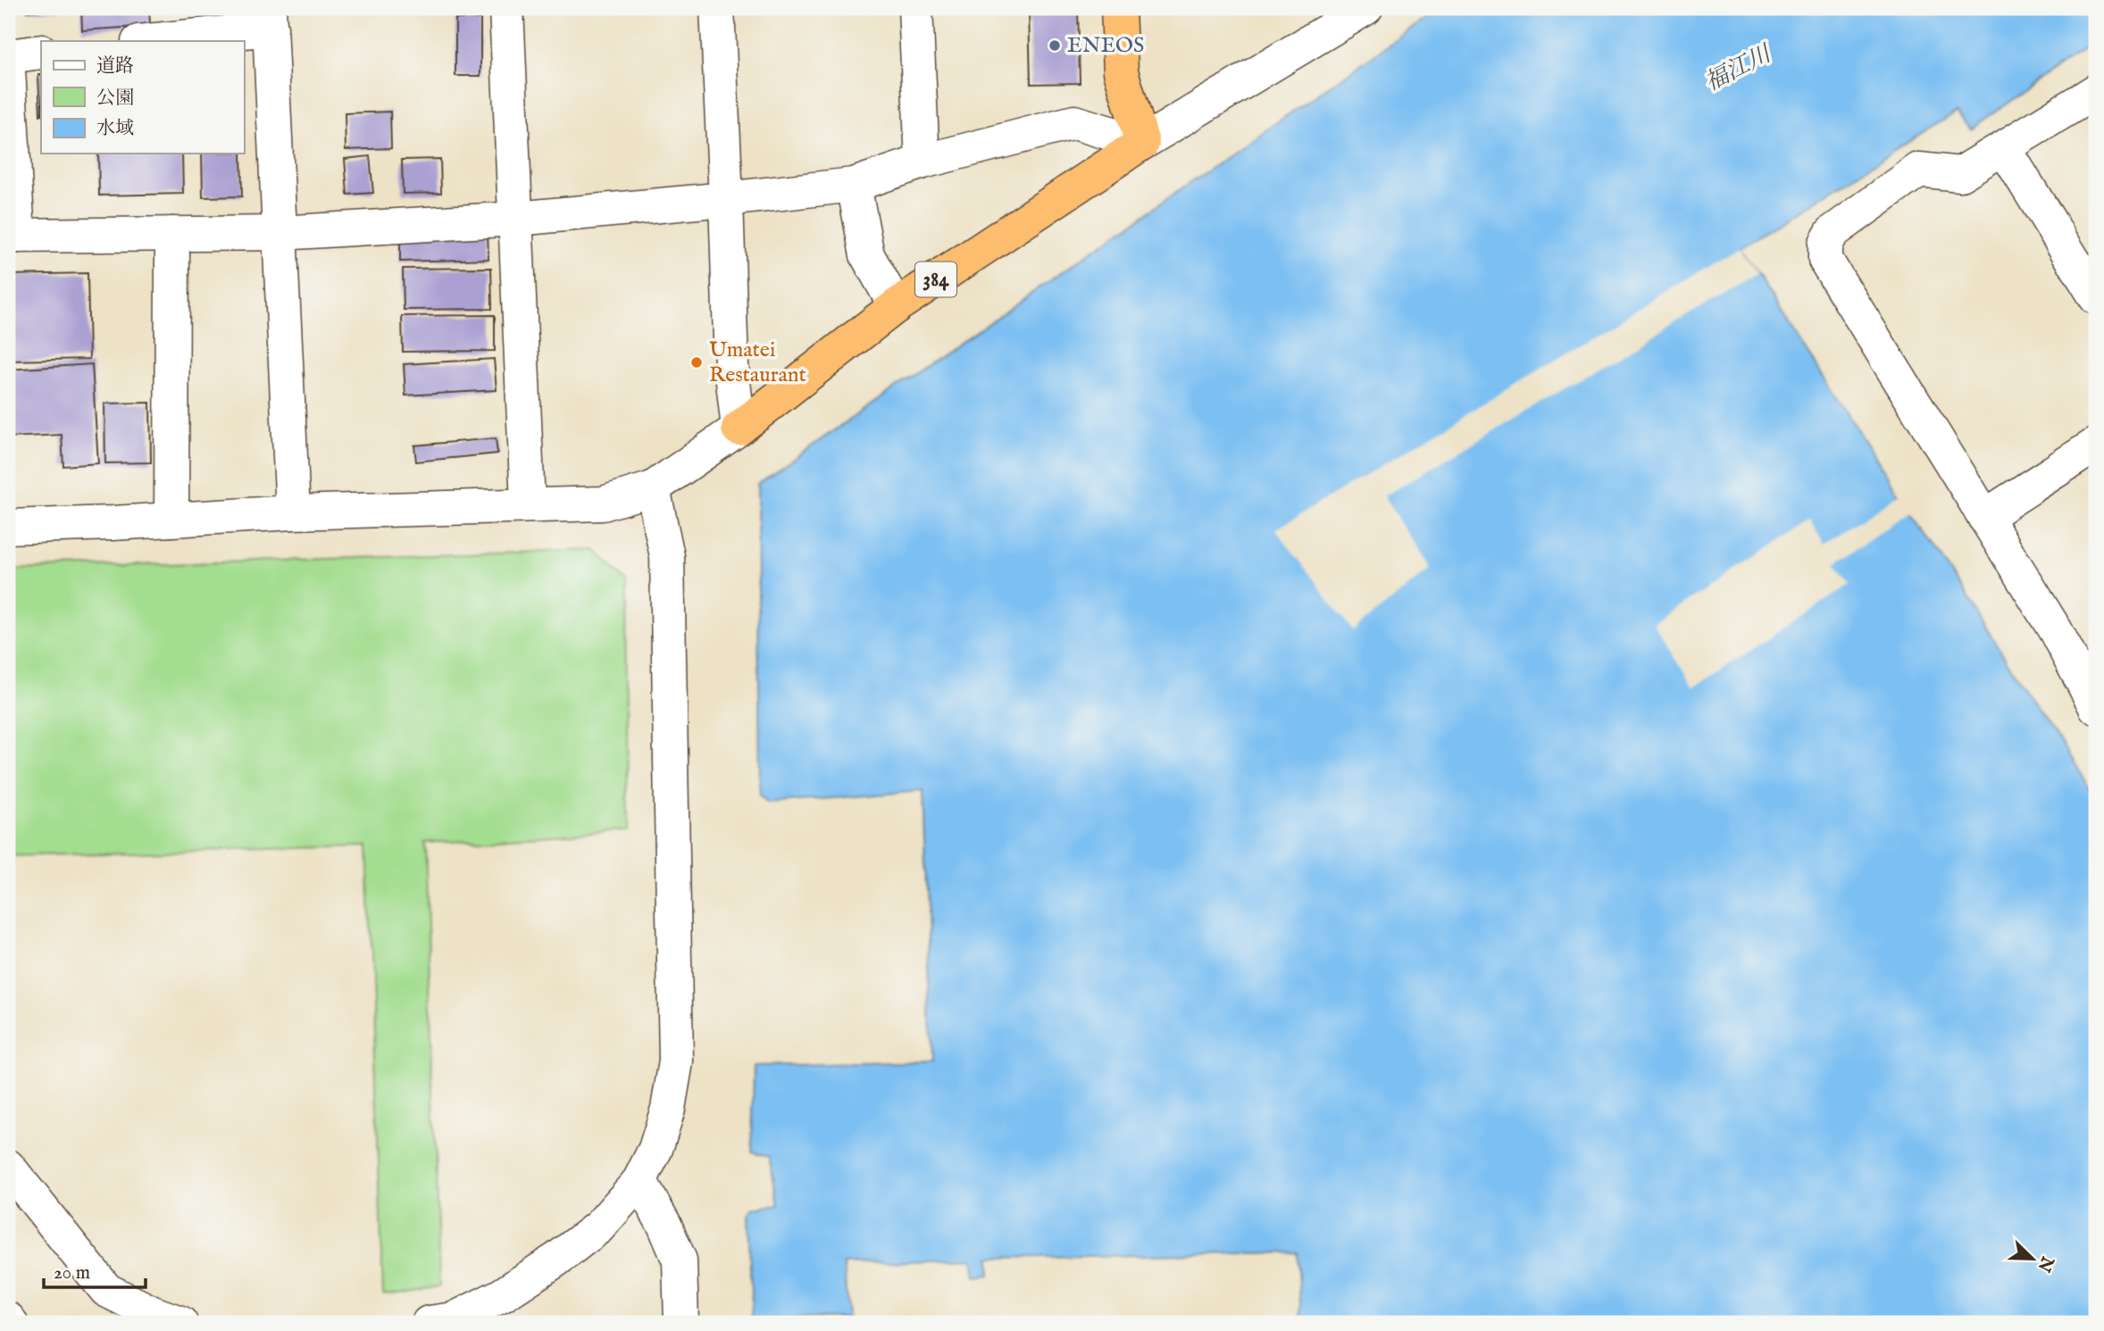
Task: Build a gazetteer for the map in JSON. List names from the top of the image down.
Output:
{
  "streets": {
    "highway": ["384"]
  },
  "water": ["福江川"],
  "places": ["ENEOS", "Umatei Restaurant"],
  "legend": ["道路", "公園", "水域"],
  "scale_bar": "20 m",
  "north": "bottom right"
}
